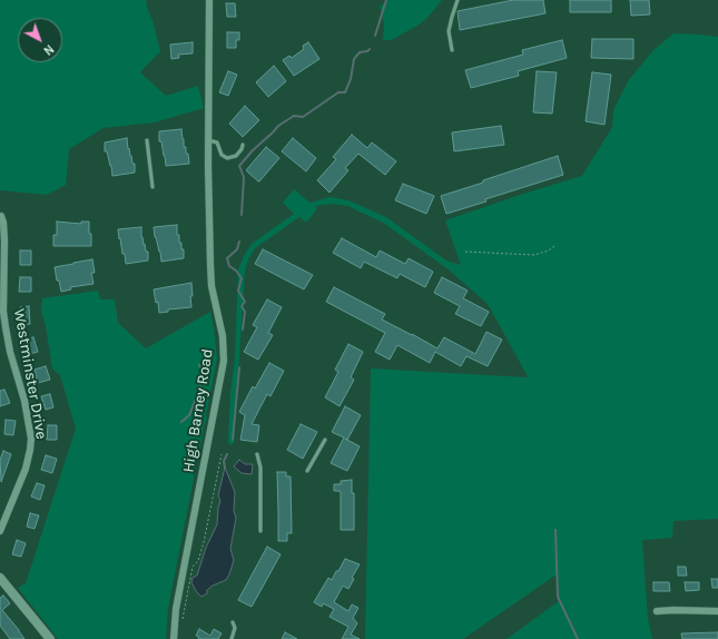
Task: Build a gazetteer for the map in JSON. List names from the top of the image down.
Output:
{
  "streets": {
    "street": ["Westminster Drive", "High Barney Road"]
  },
  "north": "bottom right"
}
